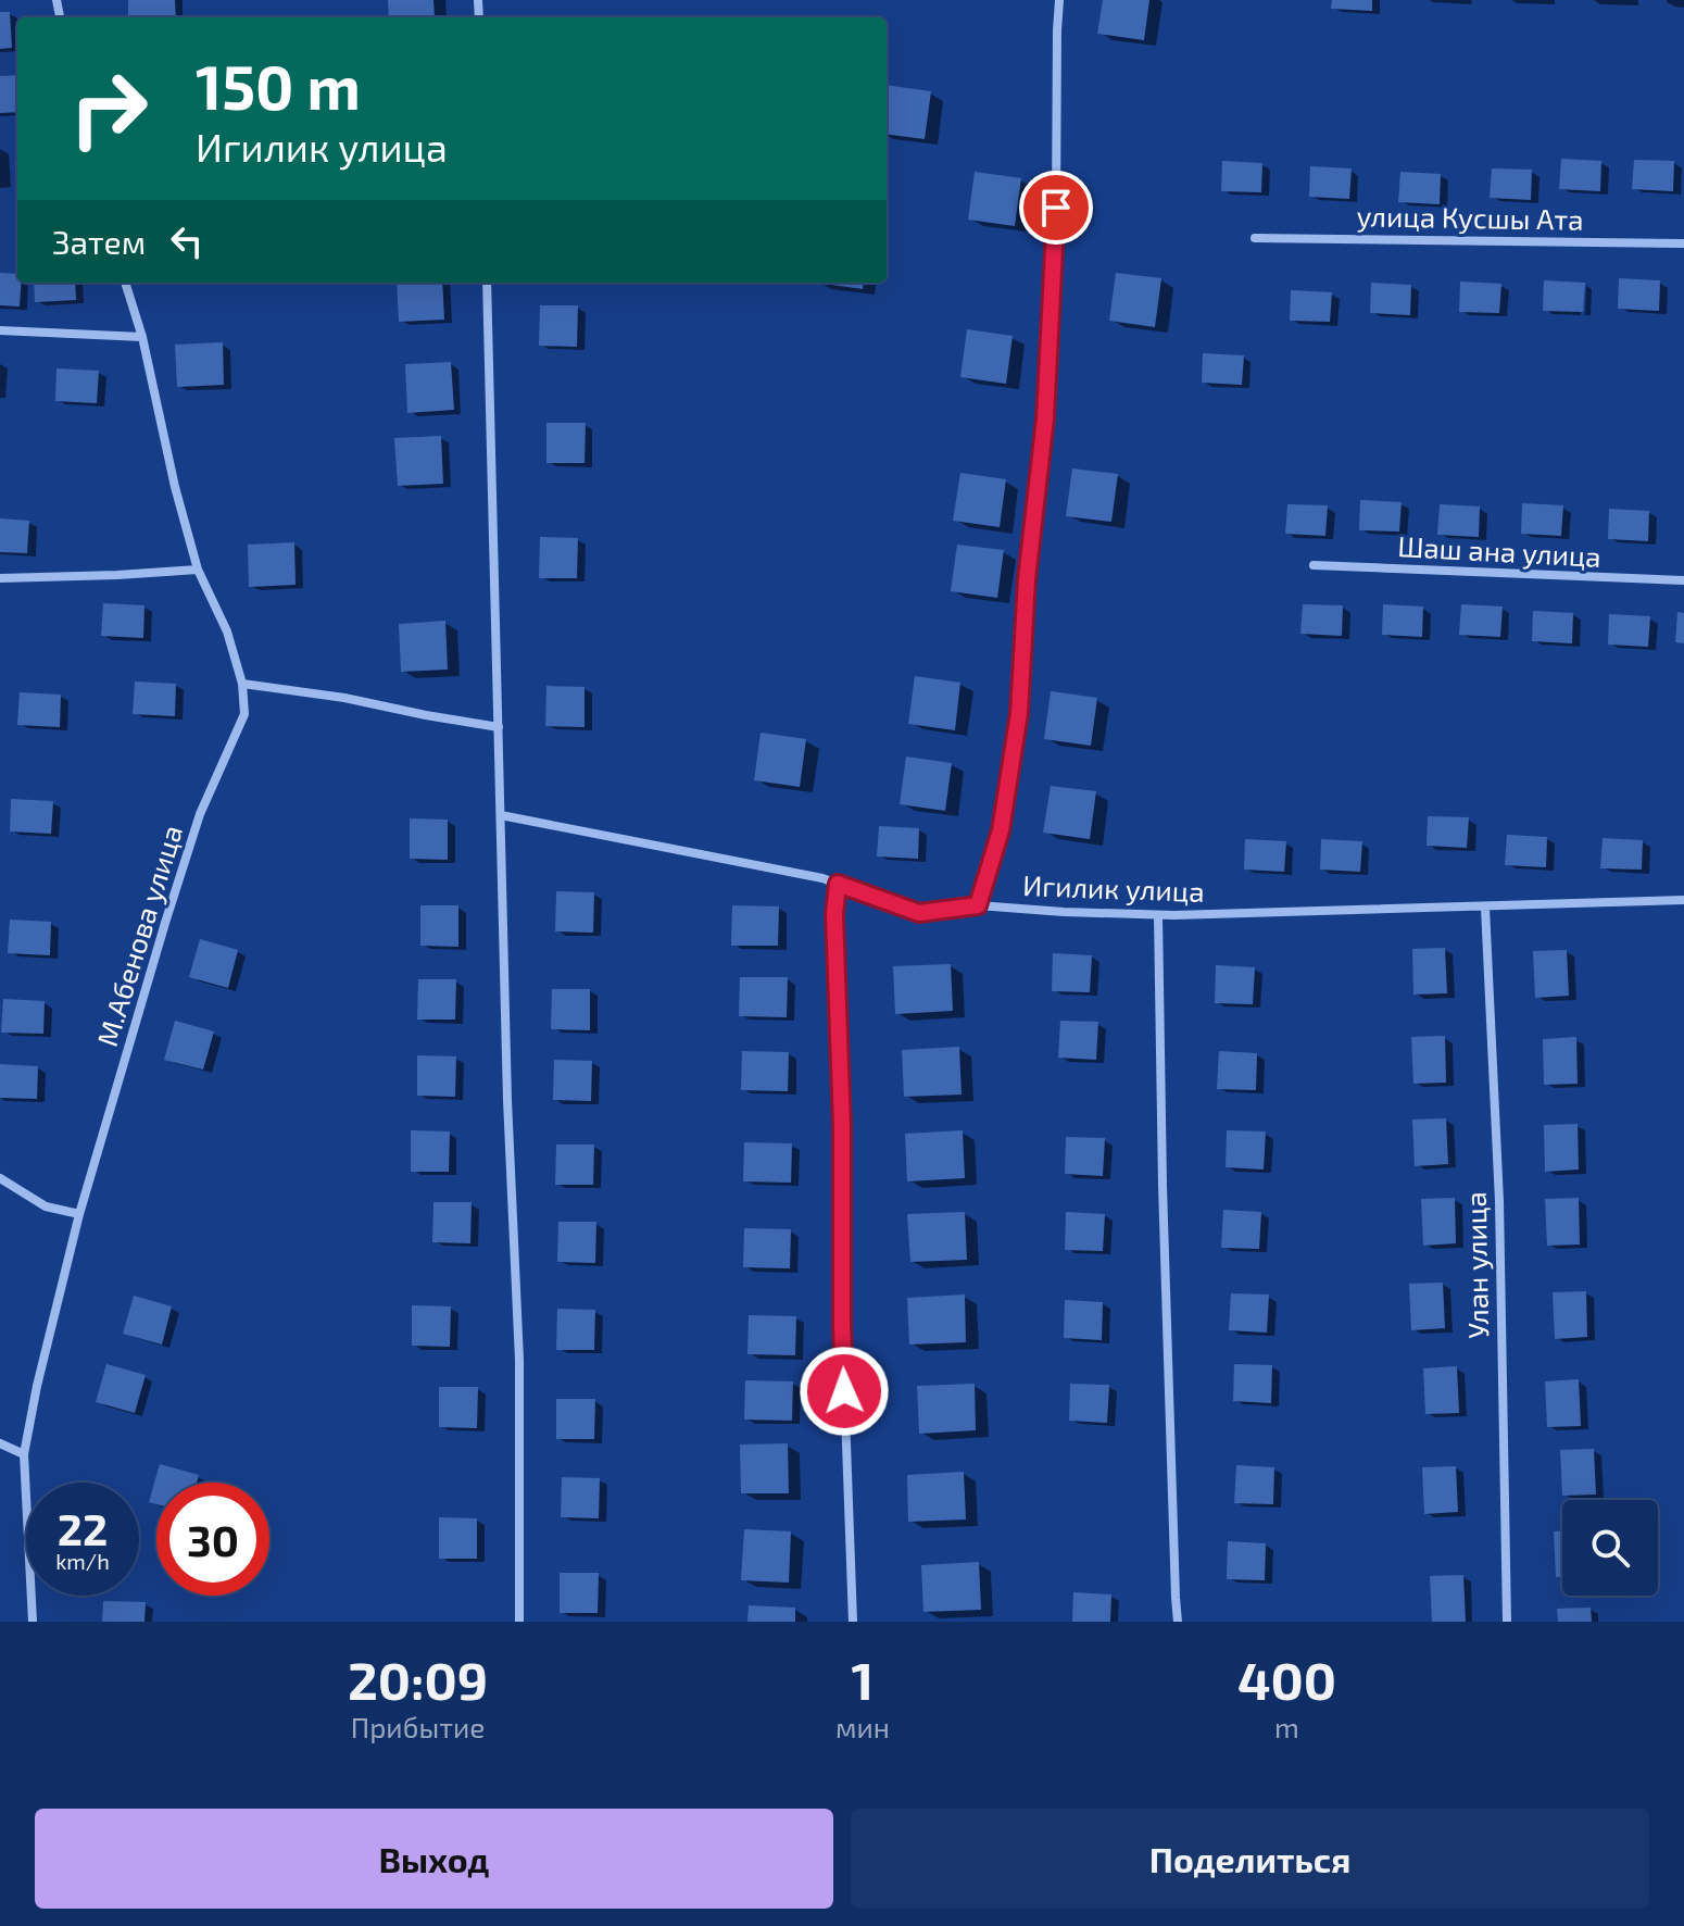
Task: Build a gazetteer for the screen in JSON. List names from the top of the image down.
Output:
{
  "streets": {
    "street": [
      "улица Кусшы Ата",
      "Шаш ана улица",
      "Игилик улица",
      "М.Абенова улица",
      "Улан улица"
    ]
  },
  "crossings": [
    ["Игилик улица", "Улан улица"]
  ],
  "page": {
    "turn": ["150 m", "Игилик улица"],
    "then": "Затем",
    "speed": "22 km/h",
    "limit": "30",
    "eta": [
      "20:09",
      "Прибытие",
      "1",
      "мин",
      "400",
      "m"
    ],
    "buttons": ["Выход", "Поделиться"]
  }
}
